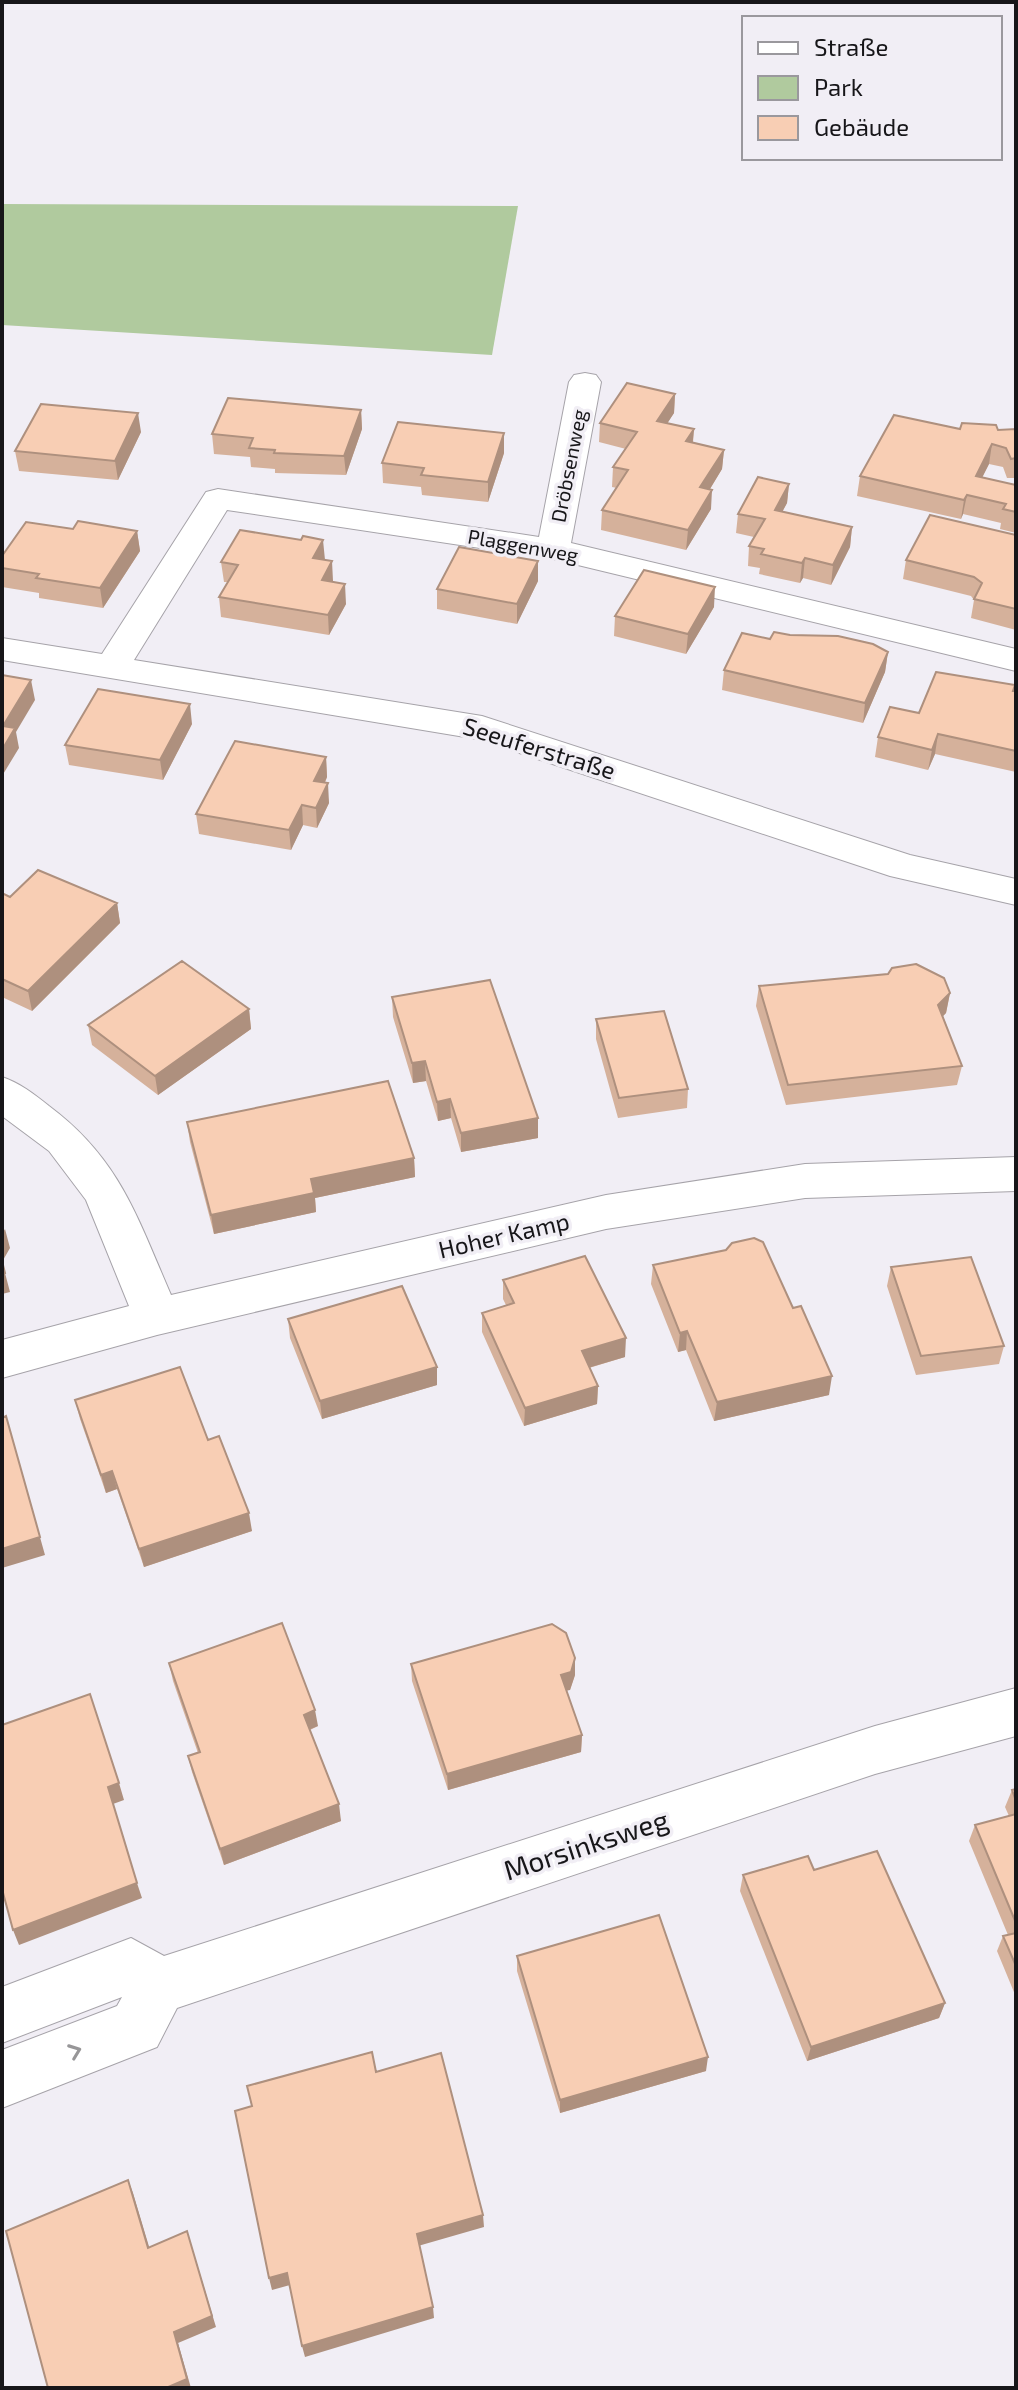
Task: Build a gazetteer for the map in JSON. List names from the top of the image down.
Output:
{
  "streets": {
    "street": [
      "Dröbsenweg",
      "Plaggenweg",
      "Seeuferstraße",
      "Hoher Kamp",
      "Morsinksweg"
    ]
  },
  "crossings": [
    ["Dröbsenweg", "Plaggenweg"],
    ["Plaggenweg", "Seeuferstraße"]
  ],
  "legend": ["Straße", "Park", "Gebäude"]
}
